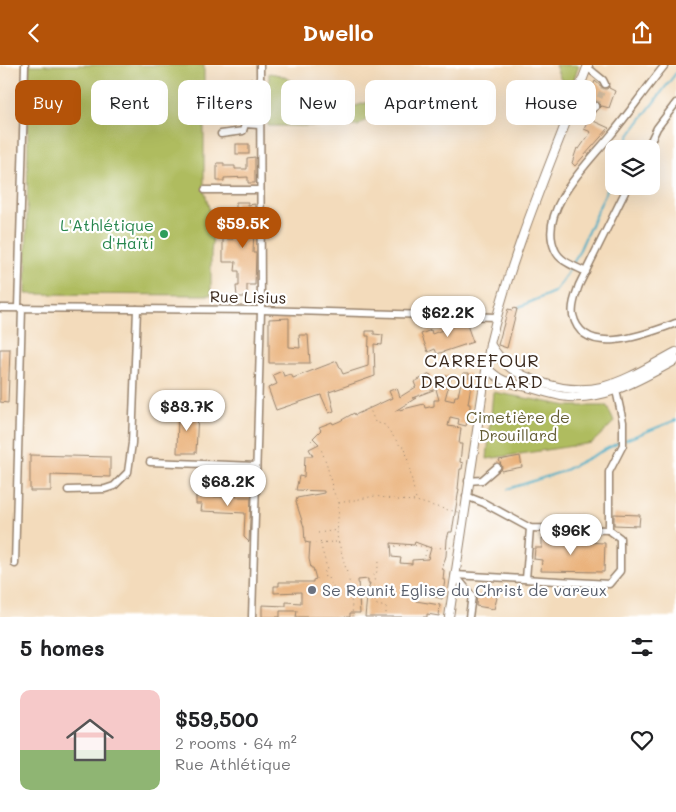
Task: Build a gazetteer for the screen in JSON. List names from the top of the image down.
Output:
{
  "streets": {
    "street": ["Rue Lisius"]
  },
  "districts": ["CARREFOUR DROUILLARD"],
  "parks": ["Cimetière de Drouillard"],
  "places": ["L'Athlétique d'Haïti", "Se Reunit Eglise du Christ de vareux"],
  "page": {
    "header": "Dwello",
    "chip": [
      "Buy",
      "Rent",
      "Filters",
      "New",
      "Apartment",
      "House"
    ],
    "price": [
      "$59.5K",
      "$62.2K",
      "$83.7K",
      "$68.2K",
      "$96K"
    ],
    "heading": "5 homes",
    "list": [
      {
        "name": "$59,500",
        "note": "2 rooms · 64 m² · Rue Athlétique"
      }
    ]
  }
}
